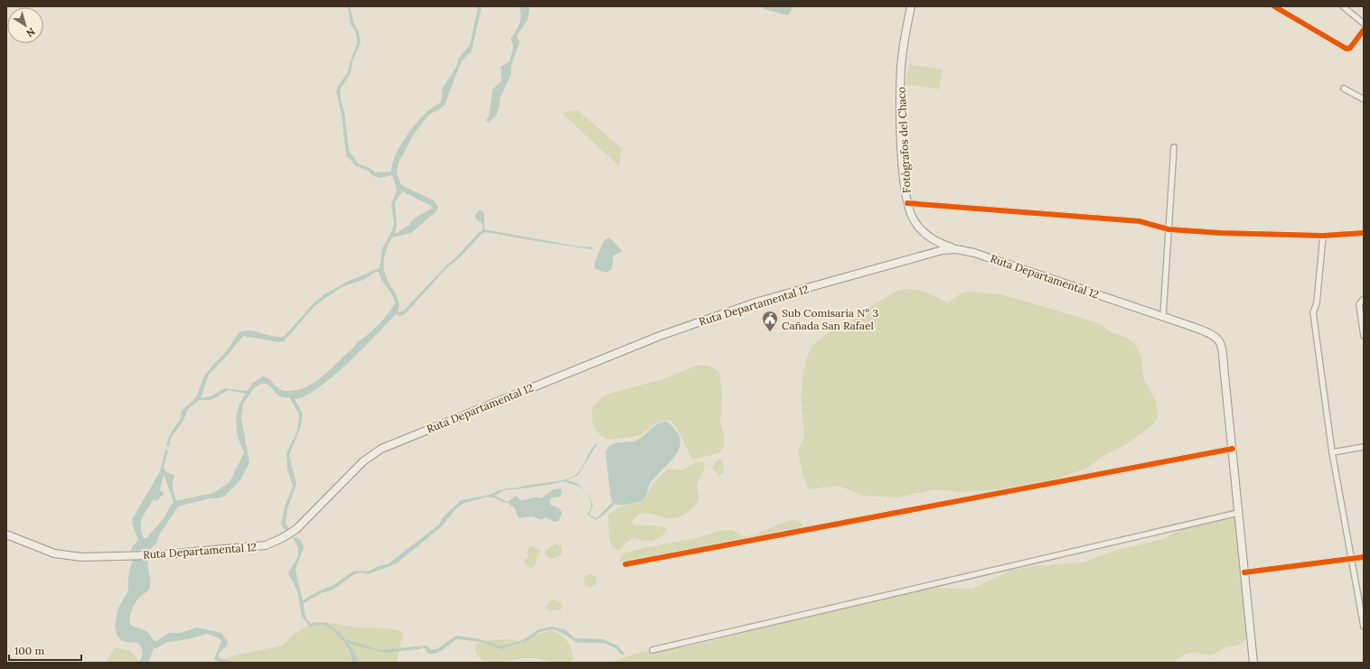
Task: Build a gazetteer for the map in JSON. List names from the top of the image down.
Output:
{
  "streets": {
    "main road": ["Fotógrafos del Chaco", "Ruta Departamental 12"]
  },
  "crossings": [
    ["Fotógrafos del Chaco", "Ruta Departamental 12"]
  ],
  "places": {
    "public building": ["Sub Comisaría Nº 3 Cañada San Rafael"]
  },
  "scale_bar": "100 m",
  "north": "bottom right"
}
